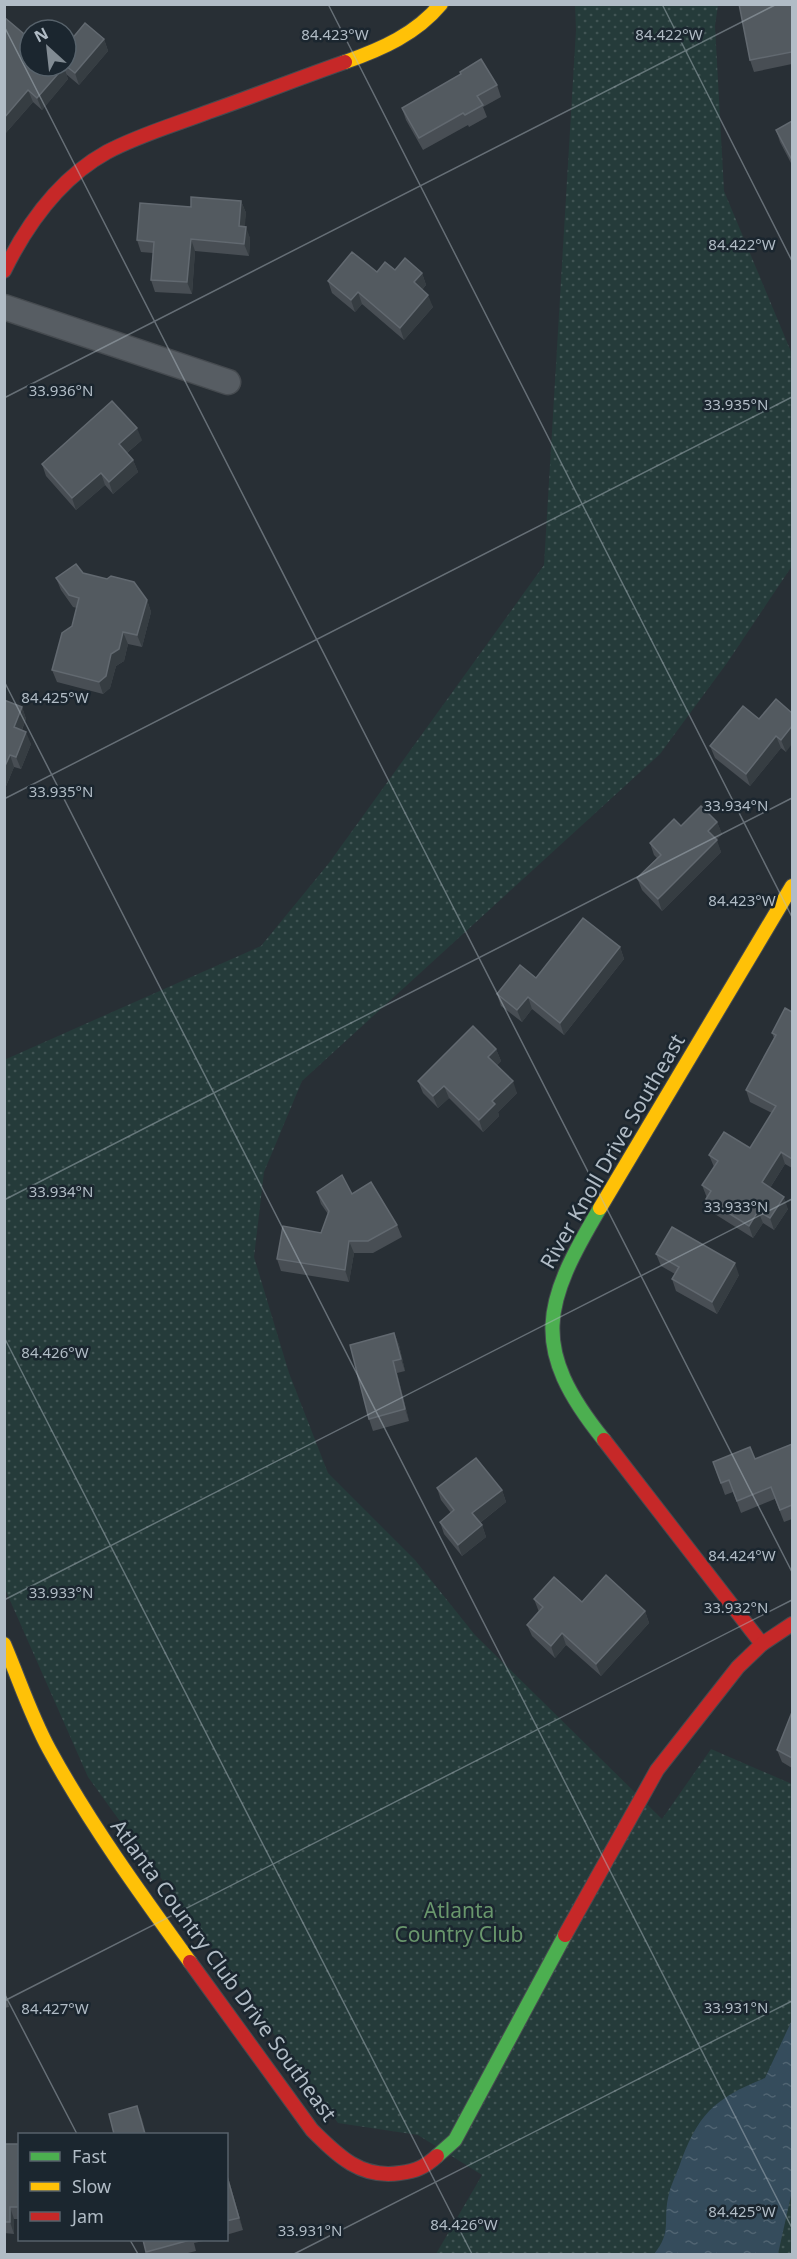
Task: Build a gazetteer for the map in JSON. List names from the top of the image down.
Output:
{
  "streets": {
    "street": ["River Knoll Drive Southeast", "Atlanta Country Club Drive Southeast"]
  },
  "crossings": [
    ["River Knoll Drive Southeast", "Atlanta Country Club Drive Southeast"]
  ],
  "parks": ["Atlanta Country Club"],
  "legend": ["Fast", "Slow", "Jam"],
  "north": "top left",
  "coordinates": [
    "84.423°W",
    "84.422°W",
    "33.936°N",
    "33.935°N",
    "84.425°W",
    "33.934°N",
    "33.933°N",
    "84.426°W",
    "84.424°W",
    "33.932°N",
    "33.931°N",
    "84.427°W"
  ]
}
